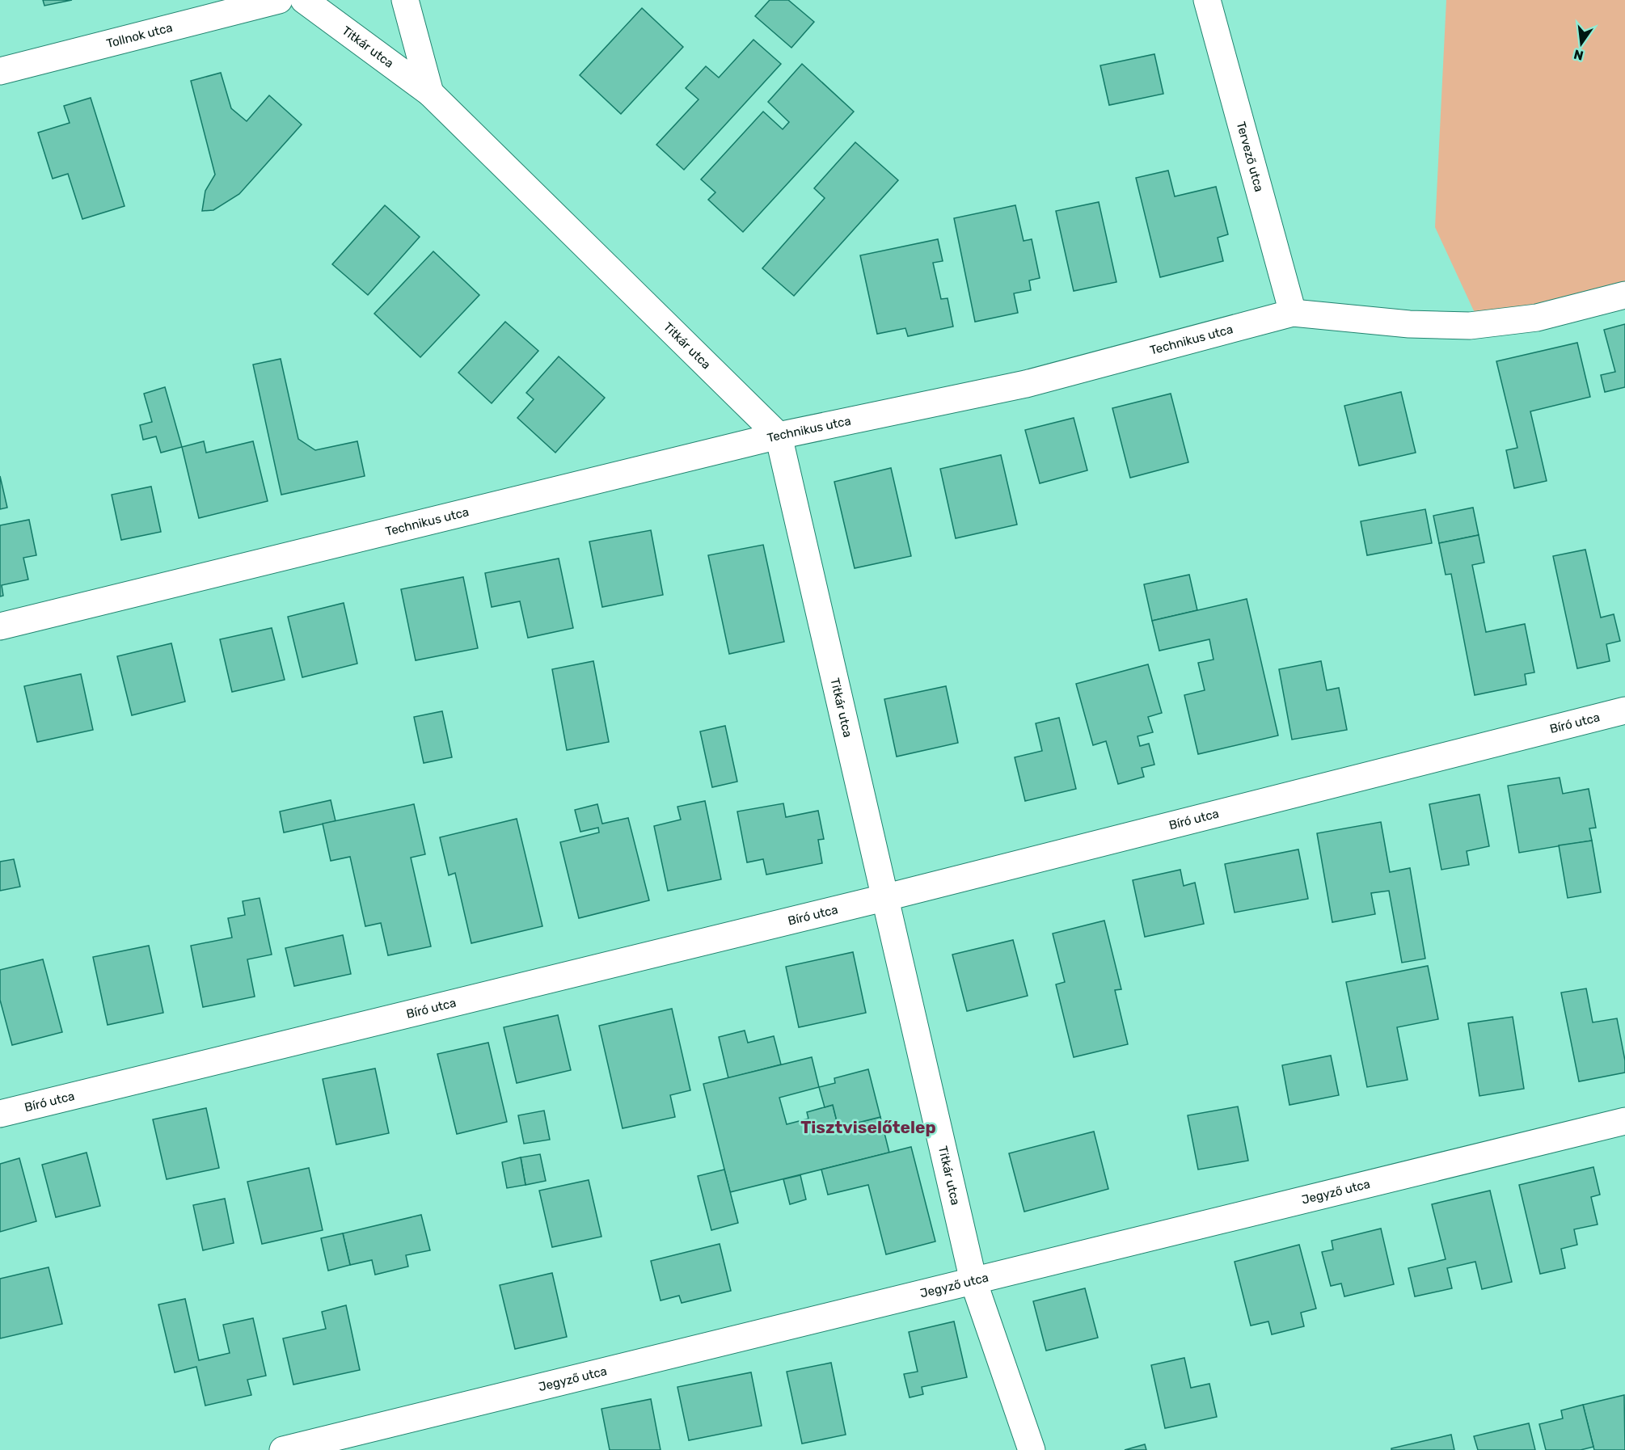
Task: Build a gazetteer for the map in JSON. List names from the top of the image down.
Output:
{
  "streets": {
    "street": [
      "Tollnok utca",
      "Titkár utca",
      "Tervező utca",
      "Technikus utca",
      "Bíró utca",
      "Jegyző utca"
    ]
  },
  "crossings": [
    ["Titkár utca", "Technikus utca"],
    ["Titkár utca", "Bíró utca"],
    ["Titkár utca", "Jegyző utca"],
    ["Tervező utca", "Technikus utca"]
  ],
  "districts": ["Tisztviselőtelep"],
  "north": "bottom"
}
